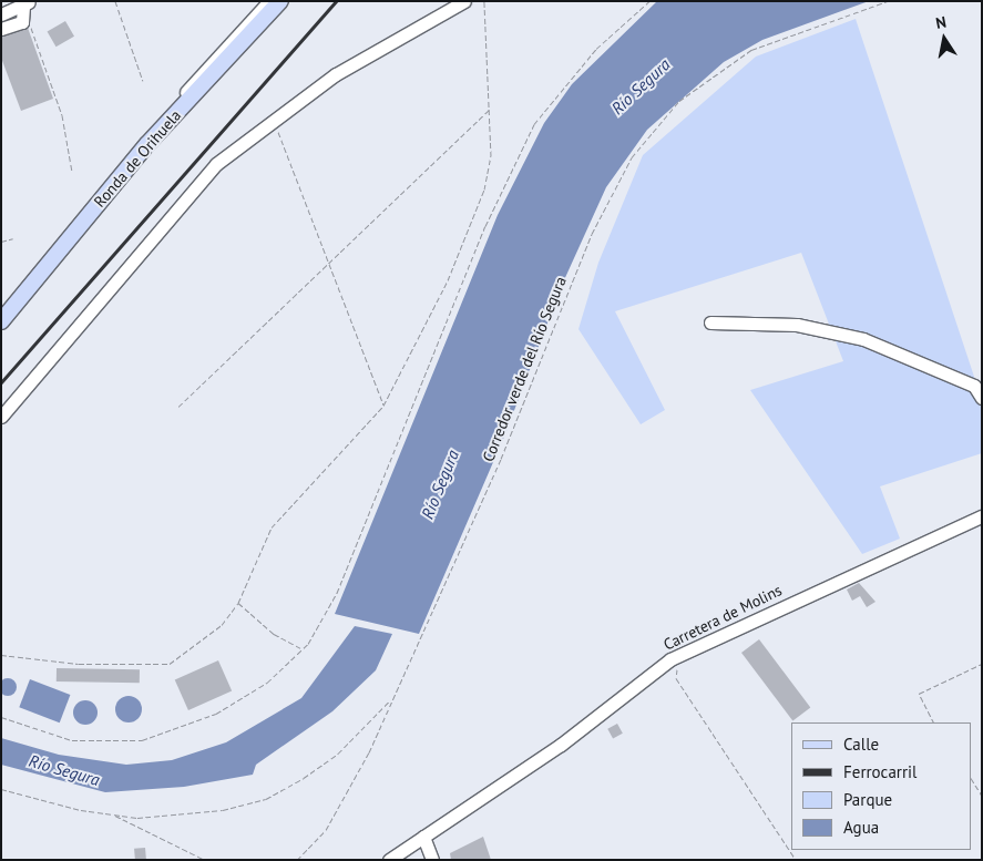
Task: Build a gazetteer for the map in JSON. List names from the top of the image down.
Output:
{
  "streets": {
    "main road": ["Ronda de Orihuela"],
    "street": ["Carretera de Molins"],
    "path": ["Corredor verde del Río Segura"]
  },
  "water": ["Río Segura"],
  "legend": [
    "Calle",
    "Ferrocarril",
    "Parque",
    "Agua"
  ],
  "north": "top"
}
